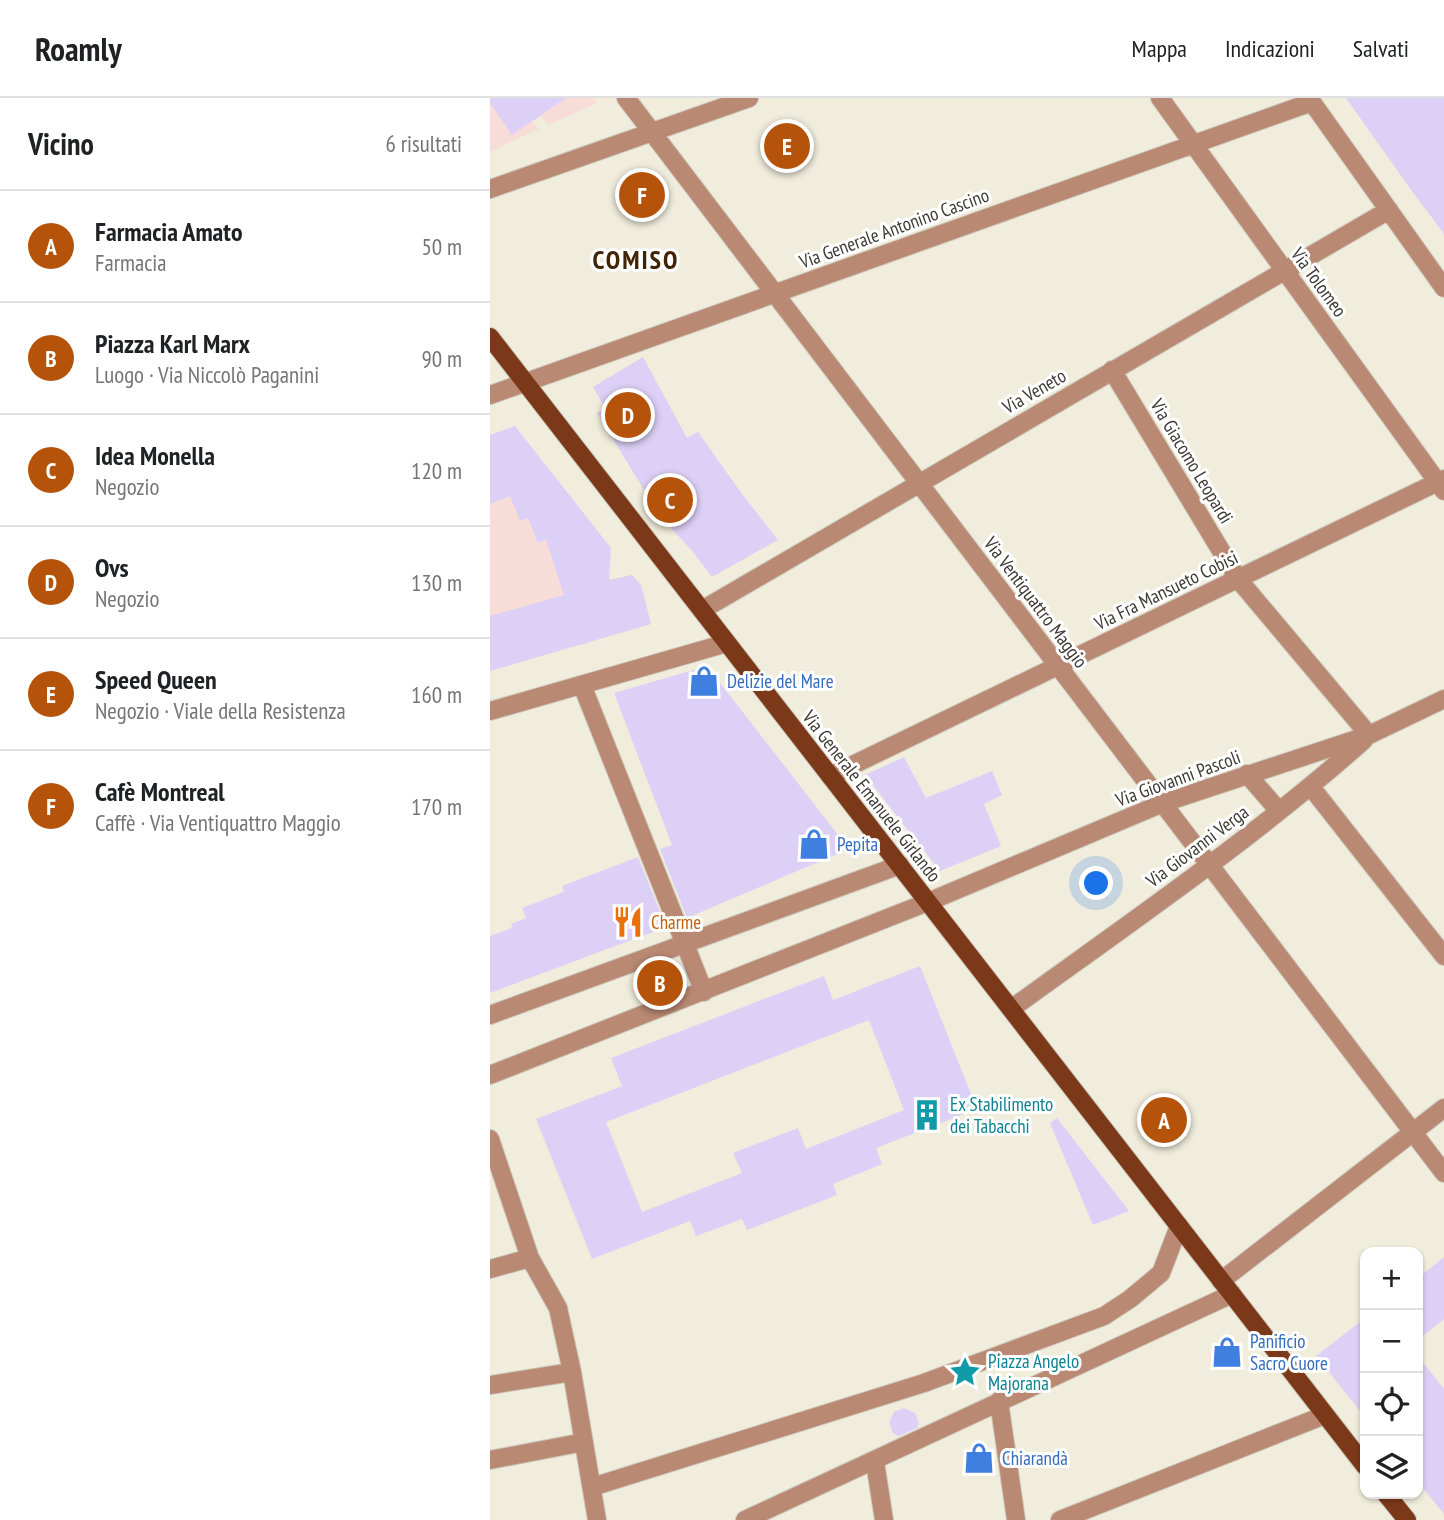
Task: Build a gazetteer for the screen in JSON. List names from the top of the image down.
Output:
{
  "streets": {
    "main road": ["Via Generale Emanuele Girlando"],
    "street": [
      "Via Generale Antonino Cascino",
      "Via Tolomeo",
      "Via Veneto",
      "Via Giacomo Leopardi",
      "Via Fra Mansueto Cobisi",
      "Via Ventiquattro Maggio",
      "Via Giovanni Pascoli",
      "Via Giovanni Verga"
    ]
  },
  "crossings": [
    ["Via Generale Antonino Cascino", "Via Tolomeo"],
    ["Via Generale Antonino Cascino", "Via Ventiquattro Maggio"],
    ["Via Generale Antonino Cascino", "Via Generale Emanuele Girlando"],
    ["Via Tolomeo", "Via Veneto"],
    ["Via Tolomeo", "Via Fra Mansueto Cobisi"],
    ["Via Veneto", "Via Giacomo Leopardi"],
    ["Via Veneto", "Via Ventiquattro Maggio"],
    ["Via Veneto", "Via Generale Emanuele Girlando"],
    ["Via Giacomo Leopardi", "Via Fra Mansueto Cobisi"],
    ["Via Giacomo Leopardi", "Via Giovanni Pascoli"],
    ["Via Giacomo Leopardi", "Via Giovanni Verga"],
    ["Via Fra Mansueto Cobisi", "Via Ventiquattro Maggio"],
    ["Via Fra Mansueto Cobisi", "Via Generale Emanuele Girlando"],
    ["Via Ventiquattro Maggio", "Via Giovanni Pascoli"],
    ["Via Ventiquattro Maggio", "Via Giovanni Verga"],
    ["Via Giovanni Pascoli", "Via Generale Emanuele Girlando"],
    ["Via Giovanni Pascoli", "Via Giovanni Verga"],
    ["Via Generale Emanuele Girlando", "Via Giovanni Verga"]
  ],
  "districts": ["COMISO"],
  "places": {
    "shop": [
      "Delizie del Mare",
      "Pepita",
      "Panificio Sacro Cuore",
      "Chiarandà"
    ],
    "restaurant": ["Charme"],
    "building": ["Ex Stabilimento dei Tabacchi"],
    "place": ["Piazza Angelo Majorana"]
  },
  "page": {
    "header": "Roamly",
    "nav": ["Mappa", "Indicazioni", "Salvati"],
    "heading": ["Vicino", "6 risultati"],
    "pins": [
      "E",
      "F",
      "D",
      "C",
      "B",
      "A"
    ],
    "list": [
      {
        "mark": "A",
        "name": "Farmacia Amato",
        "note": "Farmacia",
        "value": "50 m"
      },
      {
        "mark": "B",
        "name": "Piazza Karl Marx",
        "note": "Luogo · Via Niccolò Paganini",
        "value": "90 m"
      },
      {
        "mark": "C",
        "name": "Idea Monella",
        "note": "Negozio",
        "value": "120 m"
      },
      {
        "mark": "D",
        "name": "Ovs",
        "note": "Negozio",
        "value": "130 m"
      },
      {
        "mark": "E",
        "name": "Speed Queen",
        "note": "Negozio · Viale della Resistenza",
        "value": "160 m"
      },
      {
        "mark": "F",
        "name": "Cafè Montreal",
        "note": "Caffè · Via Ventiquattro Maggio",
        "value": "170 m"
      }
    ],
    "map_buttons": ["+", "−"]
  }
}
